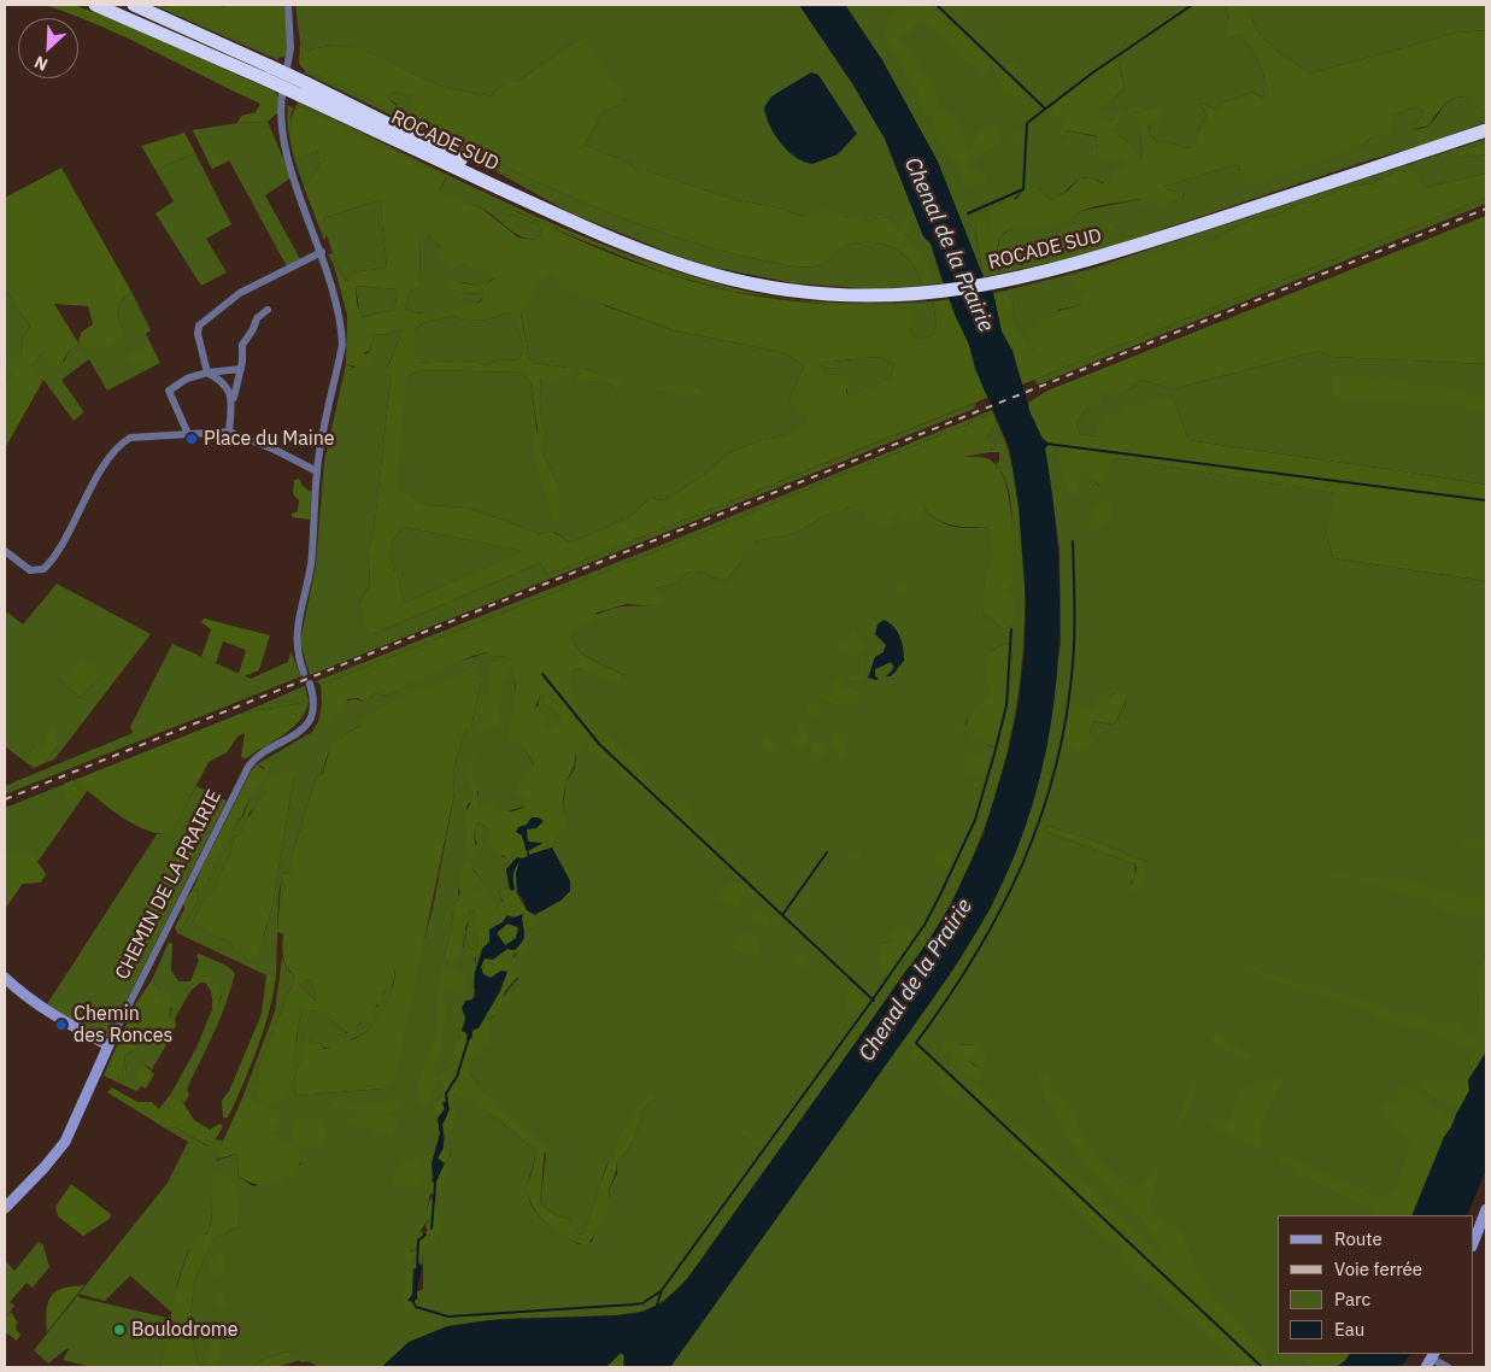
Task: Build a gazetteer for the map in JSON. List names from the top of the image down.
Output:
{
  "streets": {
    "highway": ["ROCADE SUD"],
    "street": ["CHEMIN DE LA PRAIRIE"]
  },
  "water": ["Chenal de la Prairie"],
  "places": ["Place du Maine", "Chemin des Ronces", "Boulodrome"],
  "legend": [
    "Route",
    "Voie ferrée",
    "Parc",
    "Eau"
  ],
  "north": "bottom left"
}
